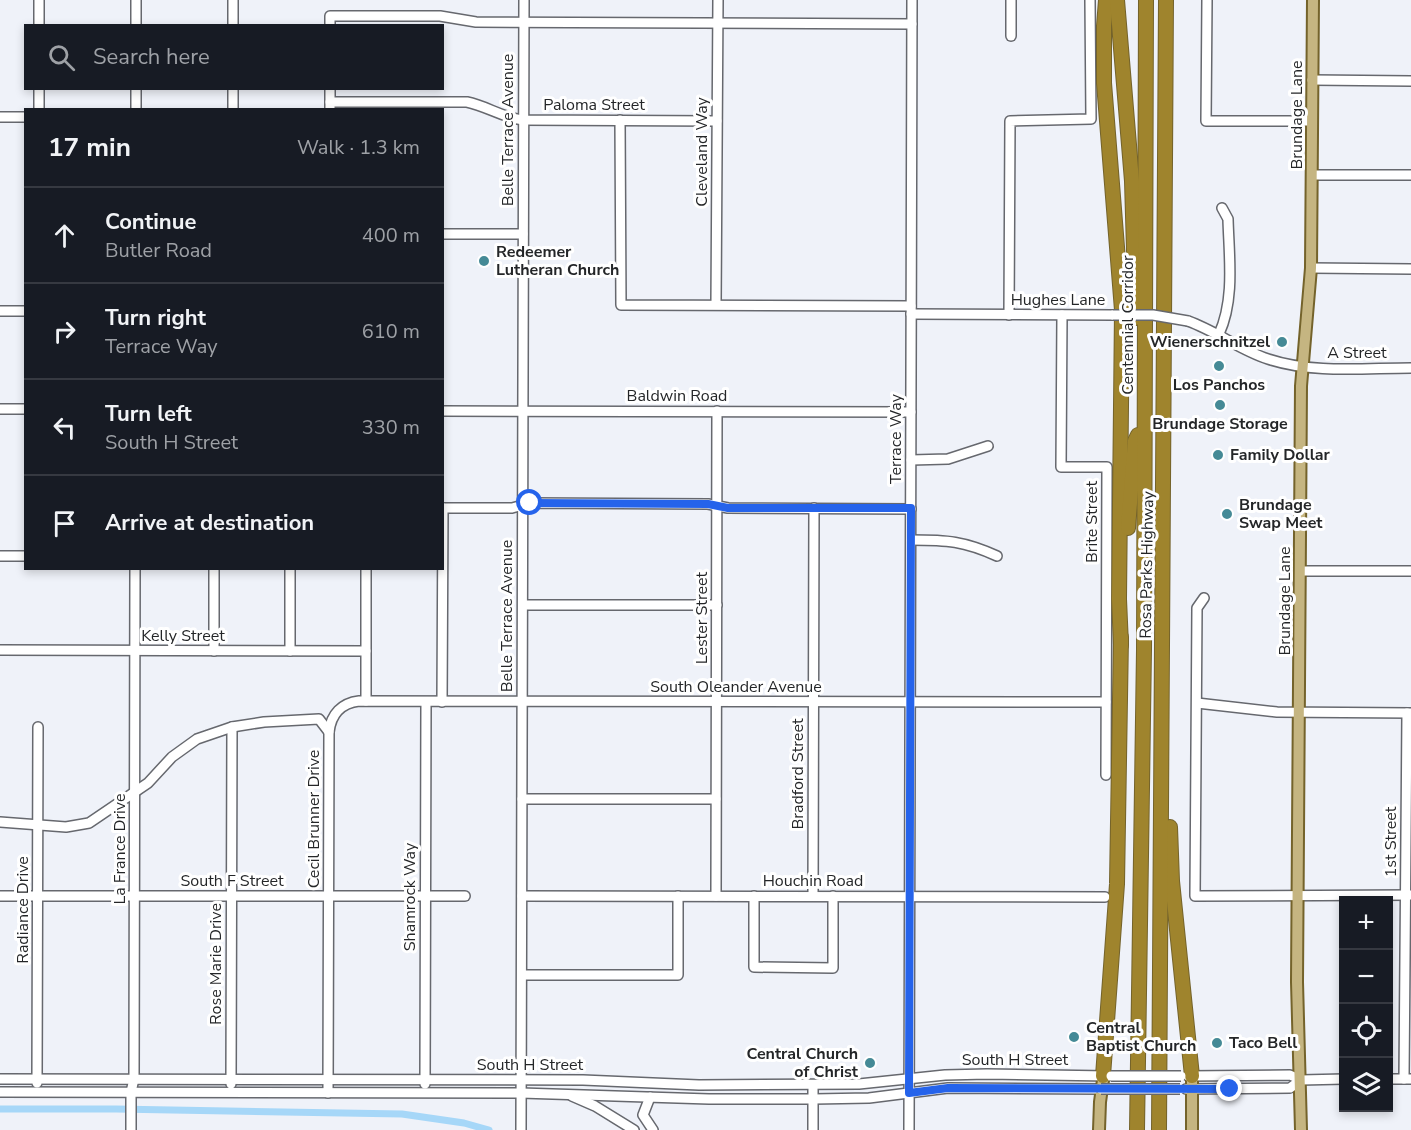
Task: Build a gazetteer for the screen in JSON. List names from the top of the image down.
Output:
{
  "streets": {
    "highway": ["Centennial Corridor", "Rosa Parks Highway"],
    "main road": ["Brundage Lane"],
    "street": [
      "Paloma Street",
      "Belle Terrace Avenue",
      "Cleveland Way",
      "Hughes Lane",
      "A Street",
      "Baldwin Road",
      "Terrace Way",
      "Brite Street",
      "Lester Street",
      "Kelly Street",
      "South Oleander Avenue",
      "Bradford Street",
      "Cecil Brunner Drive",
      "1st Street",
      "La France Drive",
      "South F Street",
      "Houchin Road",
      "Shamrock Way",
      "Radiance Drive",
      "Rose Marie Drive",
      "South H Street"
    ]
  },
  "crossings": [
    ["Paloma Street", "Belle Terrace Avenue"],
    ["Paloma Street", "Cleveland Way"],
    ["Paloma Street", "Hughes Lane"],
    ["Brundage Lane", "Hughes Lane"],
    ["Brundage Lane", "A Street"],
    ["Brundage Lane", "South H Street"],
    ["Belle Terrace Avenue", "Baldwin Road"],
    ["Belle Terrace Avenue", "South Oleander Avenue"],
    ["Belle Terrace Avenue", "Houchin Road"],
    ["Belle Terrace Avenue", "South H Street"],
    ["Cleveland Way", "Hughes Lane"],
    ["Hughes Lane", "A Street"],
    ["Hughes Lane", "Terrace Way"],
    ["Hughes Lane", "Brite Street"],
    ["Centennial Corridor", "Rosa Parks Highway"],
    ["Baldwin Road", "Terrace Way"],
    ["Baldwin Road", "Lester Street"],
    ["Terrace Way", "South Oleander Avenue"],
    ["Terrace Way", "Houchin Road"],
    ["Terrace Way", "South H Street"],
    ["Brite Street", "South Oleander Avenue"],
    ["Lester Street", "South Oleander Avenue"],
    ["Lester Street", "Houchin Road"],
    ["Kelly Street", "La France Drive"],
    ["South Oleander Avenue", "Bradford Street"],
    ["South Oleander Avenue", "Cecil Brunner Drive"],
    ["South Oleander Avenue", "Shamrock Way"],
    ["Bradford Street", "Houchin Road"],
    ["Cecil Brunner Drive", "South F Street"],
    ["Cecil Brunner Drive", "South H Street"],
    ["La France Drive", "South F Street"],
    ["La France Drive", "South H Street"],
    ["South F Street", "Shamrock Way"],
    ["South F Street", "Radiance Drive"],
    ["South F Street", "Rose Marie Drive"],
    ["Shamrock Way", "South H Street"],
    ["Radiance Drive", "South H Street"],
    ["Rose Marie Drive", "South H Street"]
  ],
  "places": [
    "Redeemer Lutheran Church",
    "Wienerschnitzel",
    "Los Panchos",
    "Brundage Storage",
    "Family Dollar",
    "Brundage Swap Meet",
    "Central Baptist Church",
    "Taco Bell",
    "Central Church of Christ"
  ],
  "page": {
    "search": "Search here",
    "heading": ["17 min", "Walk · 1.3 km"],
    "list": [
      ["Continue", "Butler Road", "400 m"],
      ["Turn right", "Terrace Way", "610 m"],
      ["Turn left", "South H Street", "330 m"],
      "Arrive at destination"
    ],
    "map_buttons": ["+", "−"]
  }
}
